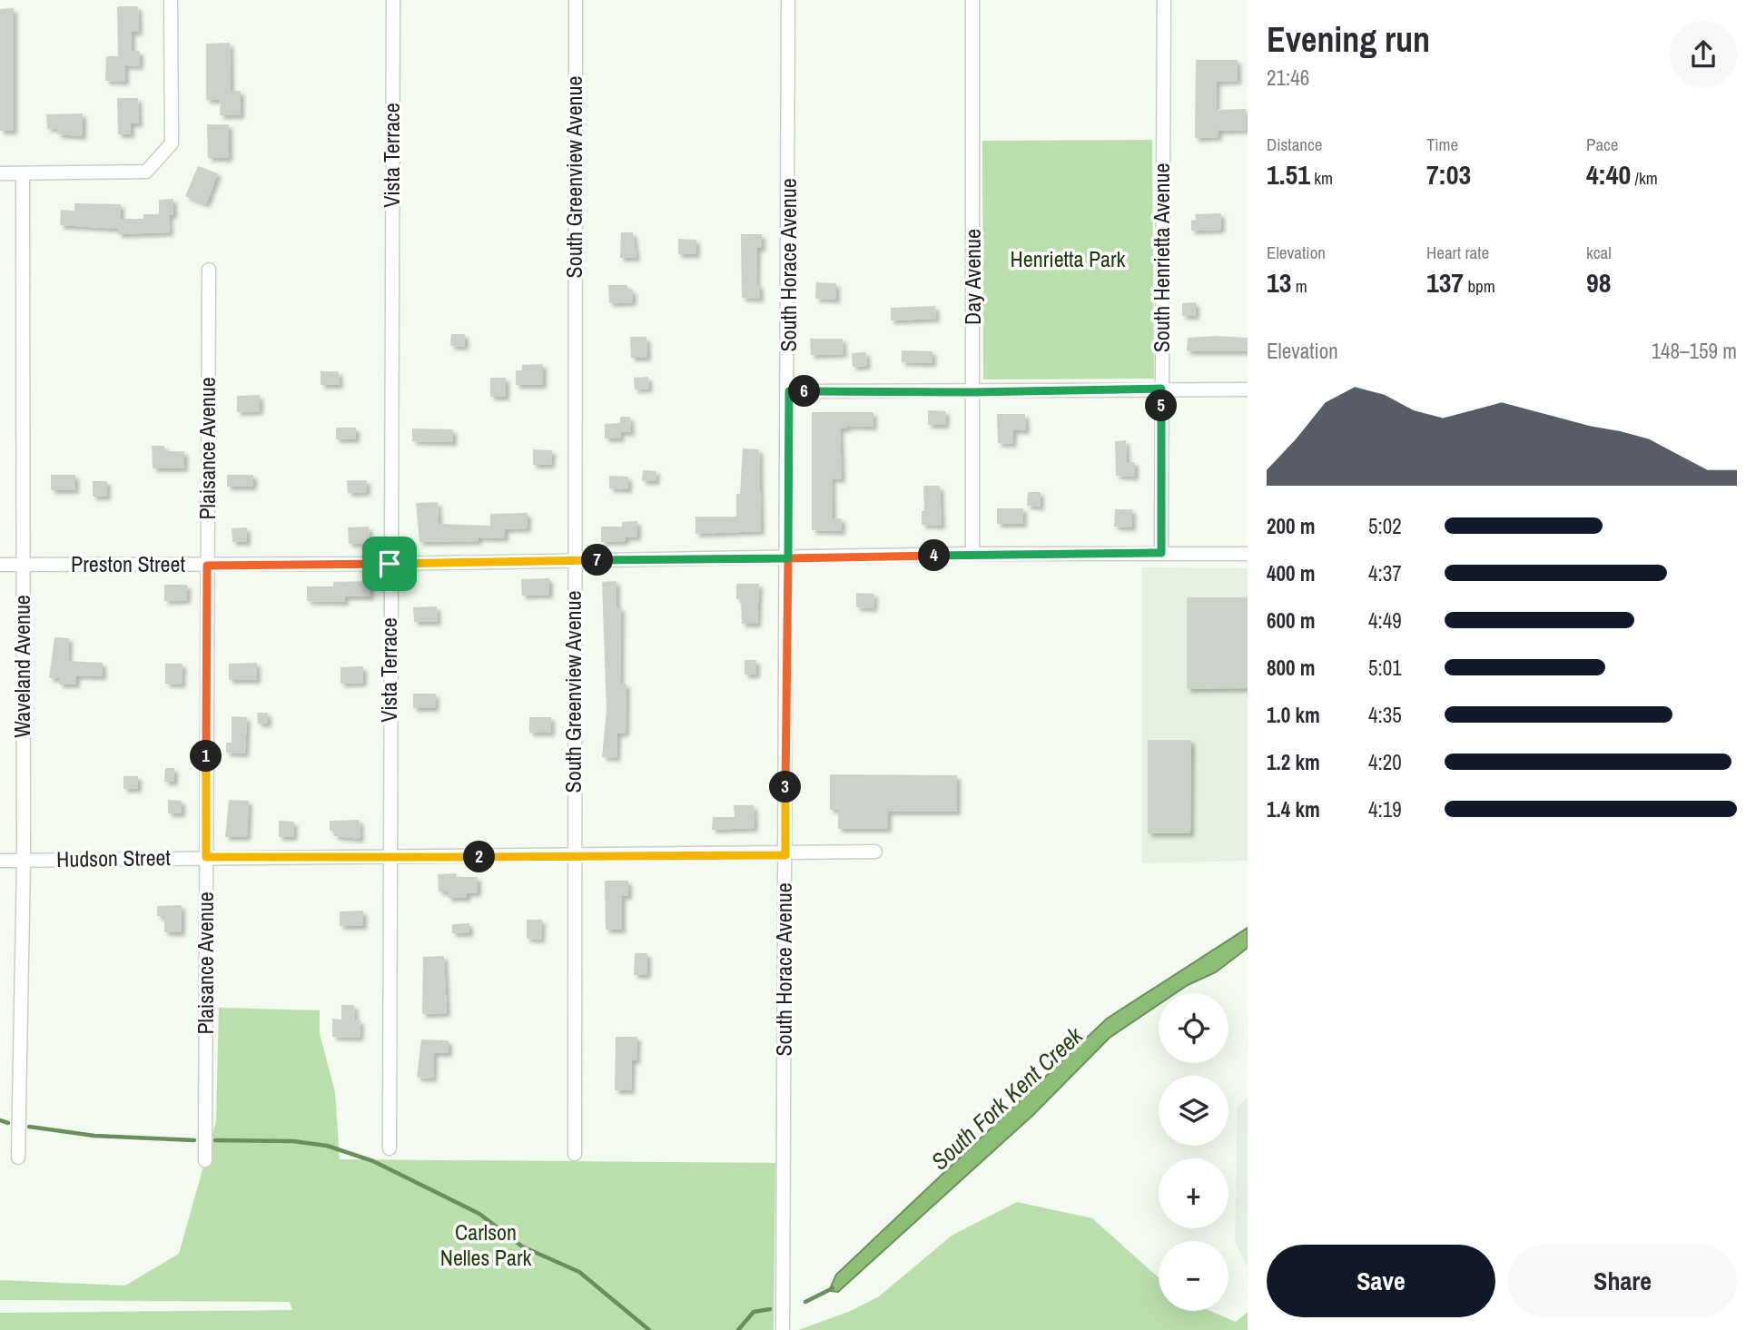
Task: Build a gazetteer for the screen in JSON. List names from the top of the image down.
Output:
{
  "streets": {
    "street": [
      "Vista Terrace",
      "South Greenview Avenue",
      "South Henrietta Avenue",
      "South Horace Avenue",
      "Day Avenue",
      "Plaisance Avenue",
      "Preston Street",
      "Waveland Avenue",
      "Hudson Street"
    ]
  },
  "crossings": [
    ["Vista Terrace", "Preston Street"],
    ["Vista Terrace", "Hudson Street"],
    ["South Greenview Avenue", "Preston Street"],
    ["South Greenview Avenue", "Hudson Street"],
    ["South Henrietta Avenue", "Preston Street"],
    ["South Horace Avenue", "Preston Street"],
    ["South Horace Avenue", "Hudson Street"],
    ["Day Avenue", "Preston Street"],
    ["Plaisance Avenue", "Preston Street"],
    ["Plaisance Avenue", "Hudson Street"],
    ["Preston Street", "Waveland Avenue"],
    ["Waveland Avenue", "Hudson Street"]
  ],
  "water": ["South Fork Kent Creek"],
  "parks": ["Henrietta Park", "Carlson Nelles Park"],
  "page": {
    "heading": ["Evening run", "21:46"],
    "stats": [
      ["Distance", "1.51 km"],
      ["Time", "7:03"],
      ["Pace", "4:40 /km"],
      ["Elevation", "13 m"],
      ["Heart rate", "137 bpm"],
      ["kcal", "98"]
    ],
    "chart": ["Elevation", "148–159 m"],
    "pins": [
      "6",
      "5",
      "4",
      "7",
      "1",
      "3",
      "2"
    ],
    "list": [
      {
        "name": "200 m",
        "note": "5:02"
      },
      {
        "name": "400 m",
        "note": "4:37"
      },
      {
        "name": "600 m",
        "note": "4:49"
      },
      {
        "name": "800 m",
        "note": "5:01"
      },
      {
        "name": "1.0 km",
        "note": "4:35"
      },
      {
        "name": "1.2 km",
        "note": "4:20"
      },
      {
        "name": "1.4 km",
        "note": "4:19"
      }
    ],
    "map_buttons": ["+", "−"],
    "buttons": ["Save", "Share"]
  }
}
